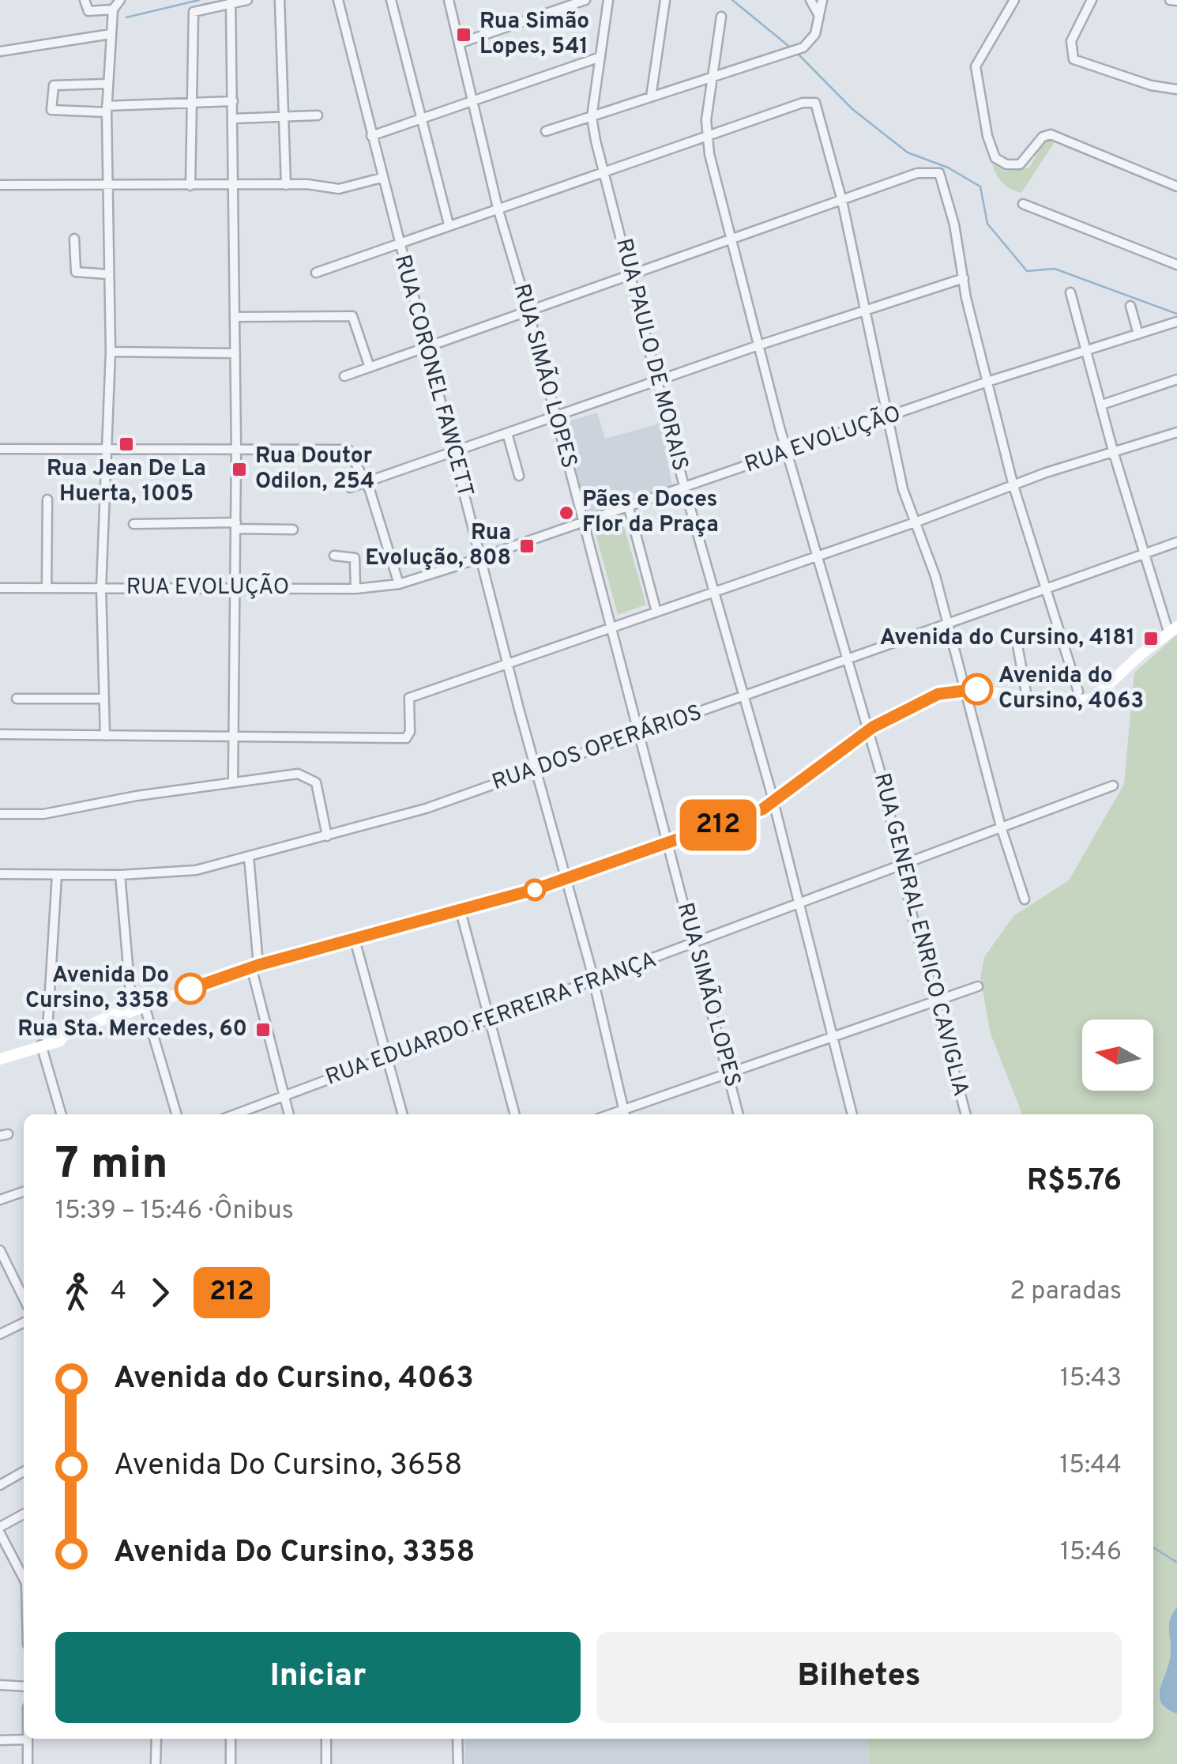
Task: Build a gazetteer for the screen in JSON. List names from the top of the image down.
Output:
{
  "streets": {
    "street": [
      "RUA PAULO DE MORAIS",
      "RUA CORONEL FAWCETT",
      "RUA SIMÃO LOPES",
      "RUA EVOLUÇÃO",
      "RUA DOS OPERÁRIOS",
      "RUA GENERAL ENRICO CAVIGLIA",
      "RUA EDUARDO FERREIRA FRANÇA"
    ]
  },
  "crossings": [
    ["RUA PAULO DE MORAIS", "RUA EVOLUÇÃO"],
    ["RUA PAULO DE MORAIS", "RUA DOS OPERÁRIOS"],
    ["RUA PAULO DE MORAIS", "RUA EDUARDO FERREIRA FRANÇA"],
    ["RUA CORONEL FAWCETT", "RUA EVOLUÇÃO"],
    ["RUA CORONEL FAWCETT", "RUA DOS OPERÁRIOS"],
    ["RUA CORONEL FAWCETT", "RUA EDUARDO FERREIRA FRANÇA"],
    ["RUA SIMÃO LOPES", "RUA EVOLUÇÃO"],
    ["RUA SIMÃO LOPES", "RUA DOS OPERÁRIOS"],
    ["RUA SIMÃO LOPES", "RUA EDUARDO FERREIRA FRANÇA"],
    ["RUA EVOLUÇÃO", "RUA GENERAL ENRICO CAVIGLIA"],
    ["RUA DOS OPERÁRIOS", "RUA GENERAL ENRICO CAVIGLIA"],
    ["RUA GENERAL ENRICO CAVIGLIA", "RUA EDUARDO FERREIRA FRANÇA"]
  ],
  "places": {
    "transit": [
      "Rua Simão Lopes, 541",
      "Rua Jean De La Huerta, 1005",
      "Rua Doutor Odilon, 254",
      "Rua Evolução, 808",
      "Avenida do Cursino, 4181",
      "Rua Sta. Mercedes, 60"
    ],
    "other": ["Pães e Doces Flor da Praça", "Avenida do Cursino, 4063", "Avenida Do Cursino, 3358"]
  },
  "lines": ["bus line 212"],
  "north": "left",
  "page": {
    "on_map": "212",
    "heading": ["7 min", "15:39 – 15:46 · Ônibus", "R$5.76"],
    "legs": ["4", "212", "2 paradas"],
    "list": [
      {
        "name": "Avenida do Cursino, 4063",
        "value": "15:43"
      },
      {
        "name": "Avenida Do Cursino, 3658",
        "value": "15:44"
      },
      {
        "name": "Avenida Do Cursino, 3358",
        "value": "15:46"
      }
    ],
    "buttons": ["Iniciar", "Bilhetes"]
  }
}
